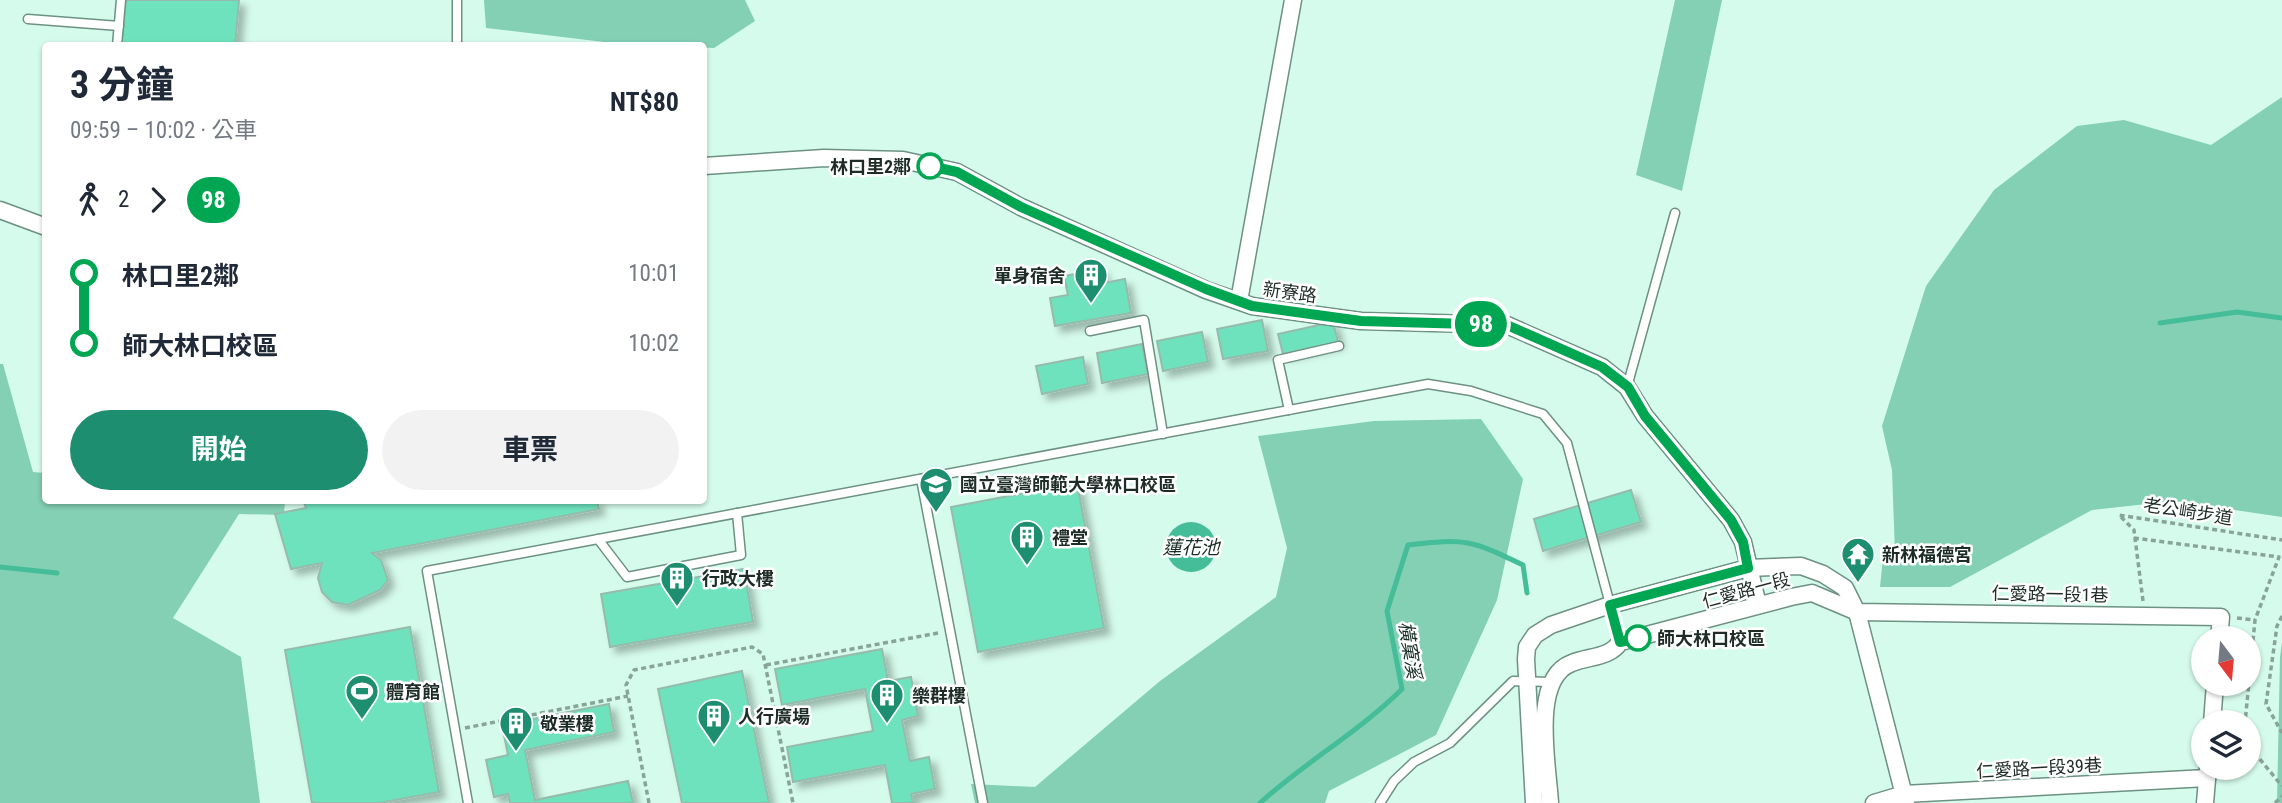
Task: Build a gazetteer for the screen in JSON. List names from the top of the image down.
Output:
{
  "streets": {
    "street": [
      "新寮路",
      "仁愛路一段",
      "仁愛路一段1巷",
      "仁愛路一段39巷"
    ],
    "path": ["老公崎步道"]
  },
  "crossings": [
    ["新寮路", "仁愛路一段"],
    ["仁愛路一段", "仁愛路一段1巷"]
  ],
  "water": ["蓮花池", "橫窠溪"],
  "places": {
    "other": ["林口里2鄰", "師大林口校區"],
    "building": [
      "單身宿舍",
      "禮堂",
      "行政大樓",
      "樂群樓",
      "人行廣場",
      "敬業樓"
    ],
    "school or university": ["國立臺灣師範大學林口校區"],
    "temple": ["新林福德宮"],
    "sports": ["體育館"]
  },
  "lines": ["bus line 98"],
  "north": "bottom",
  "page": {
    "on_map": "98",
    "heading": ["3 分鐘", "09:59 – 10:02 · 公車", "NT$80"],
    "legs": ["2", "98"],
    "list": [
      {
        "name": "林口里2鄰",
        "value": "10:01"
      },
      {
        "name": "師大林口校區",
        "value": "10:02"
      }
    ],
    "buttons": ["開始", "車票"]
  }
}
